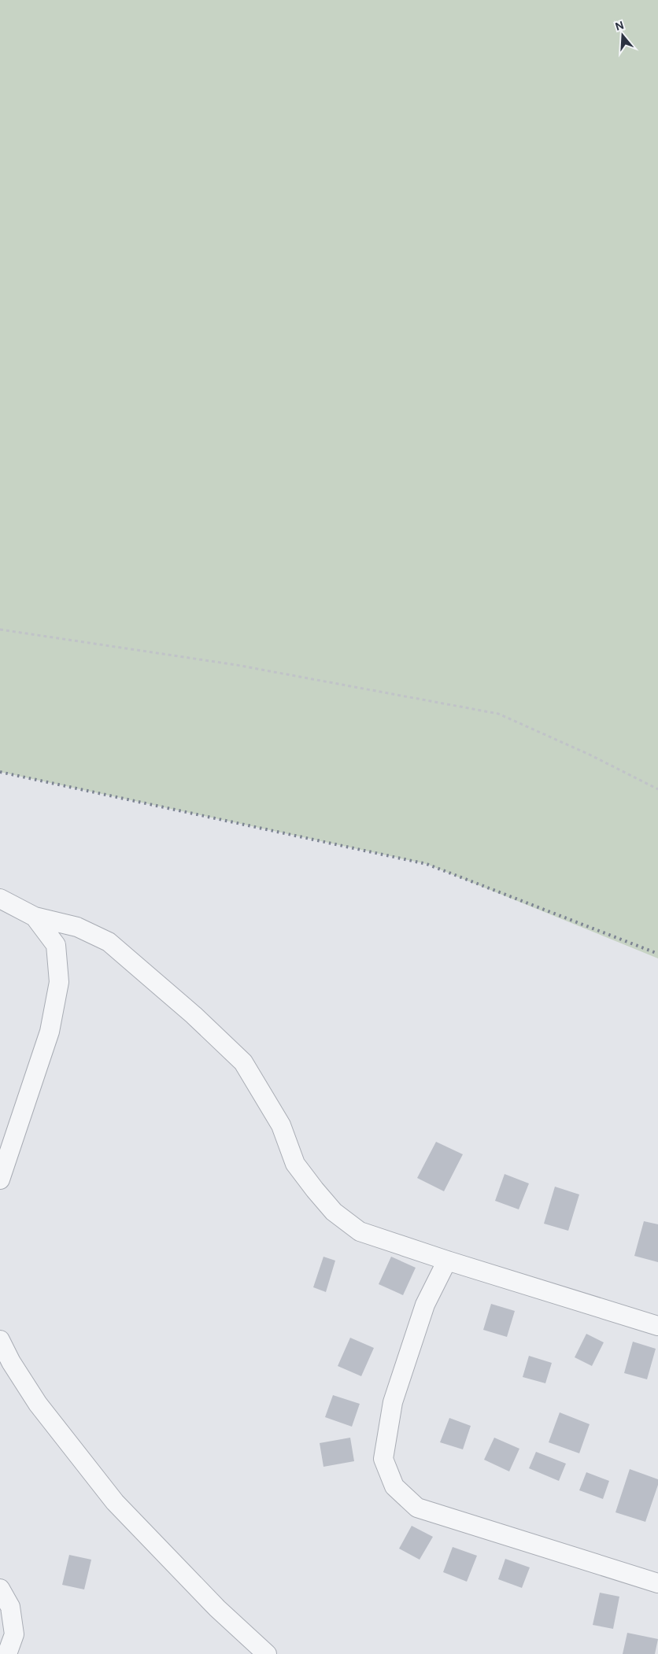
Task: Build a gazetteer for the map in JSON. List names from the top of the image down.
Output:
{
  "north": "top"
}
